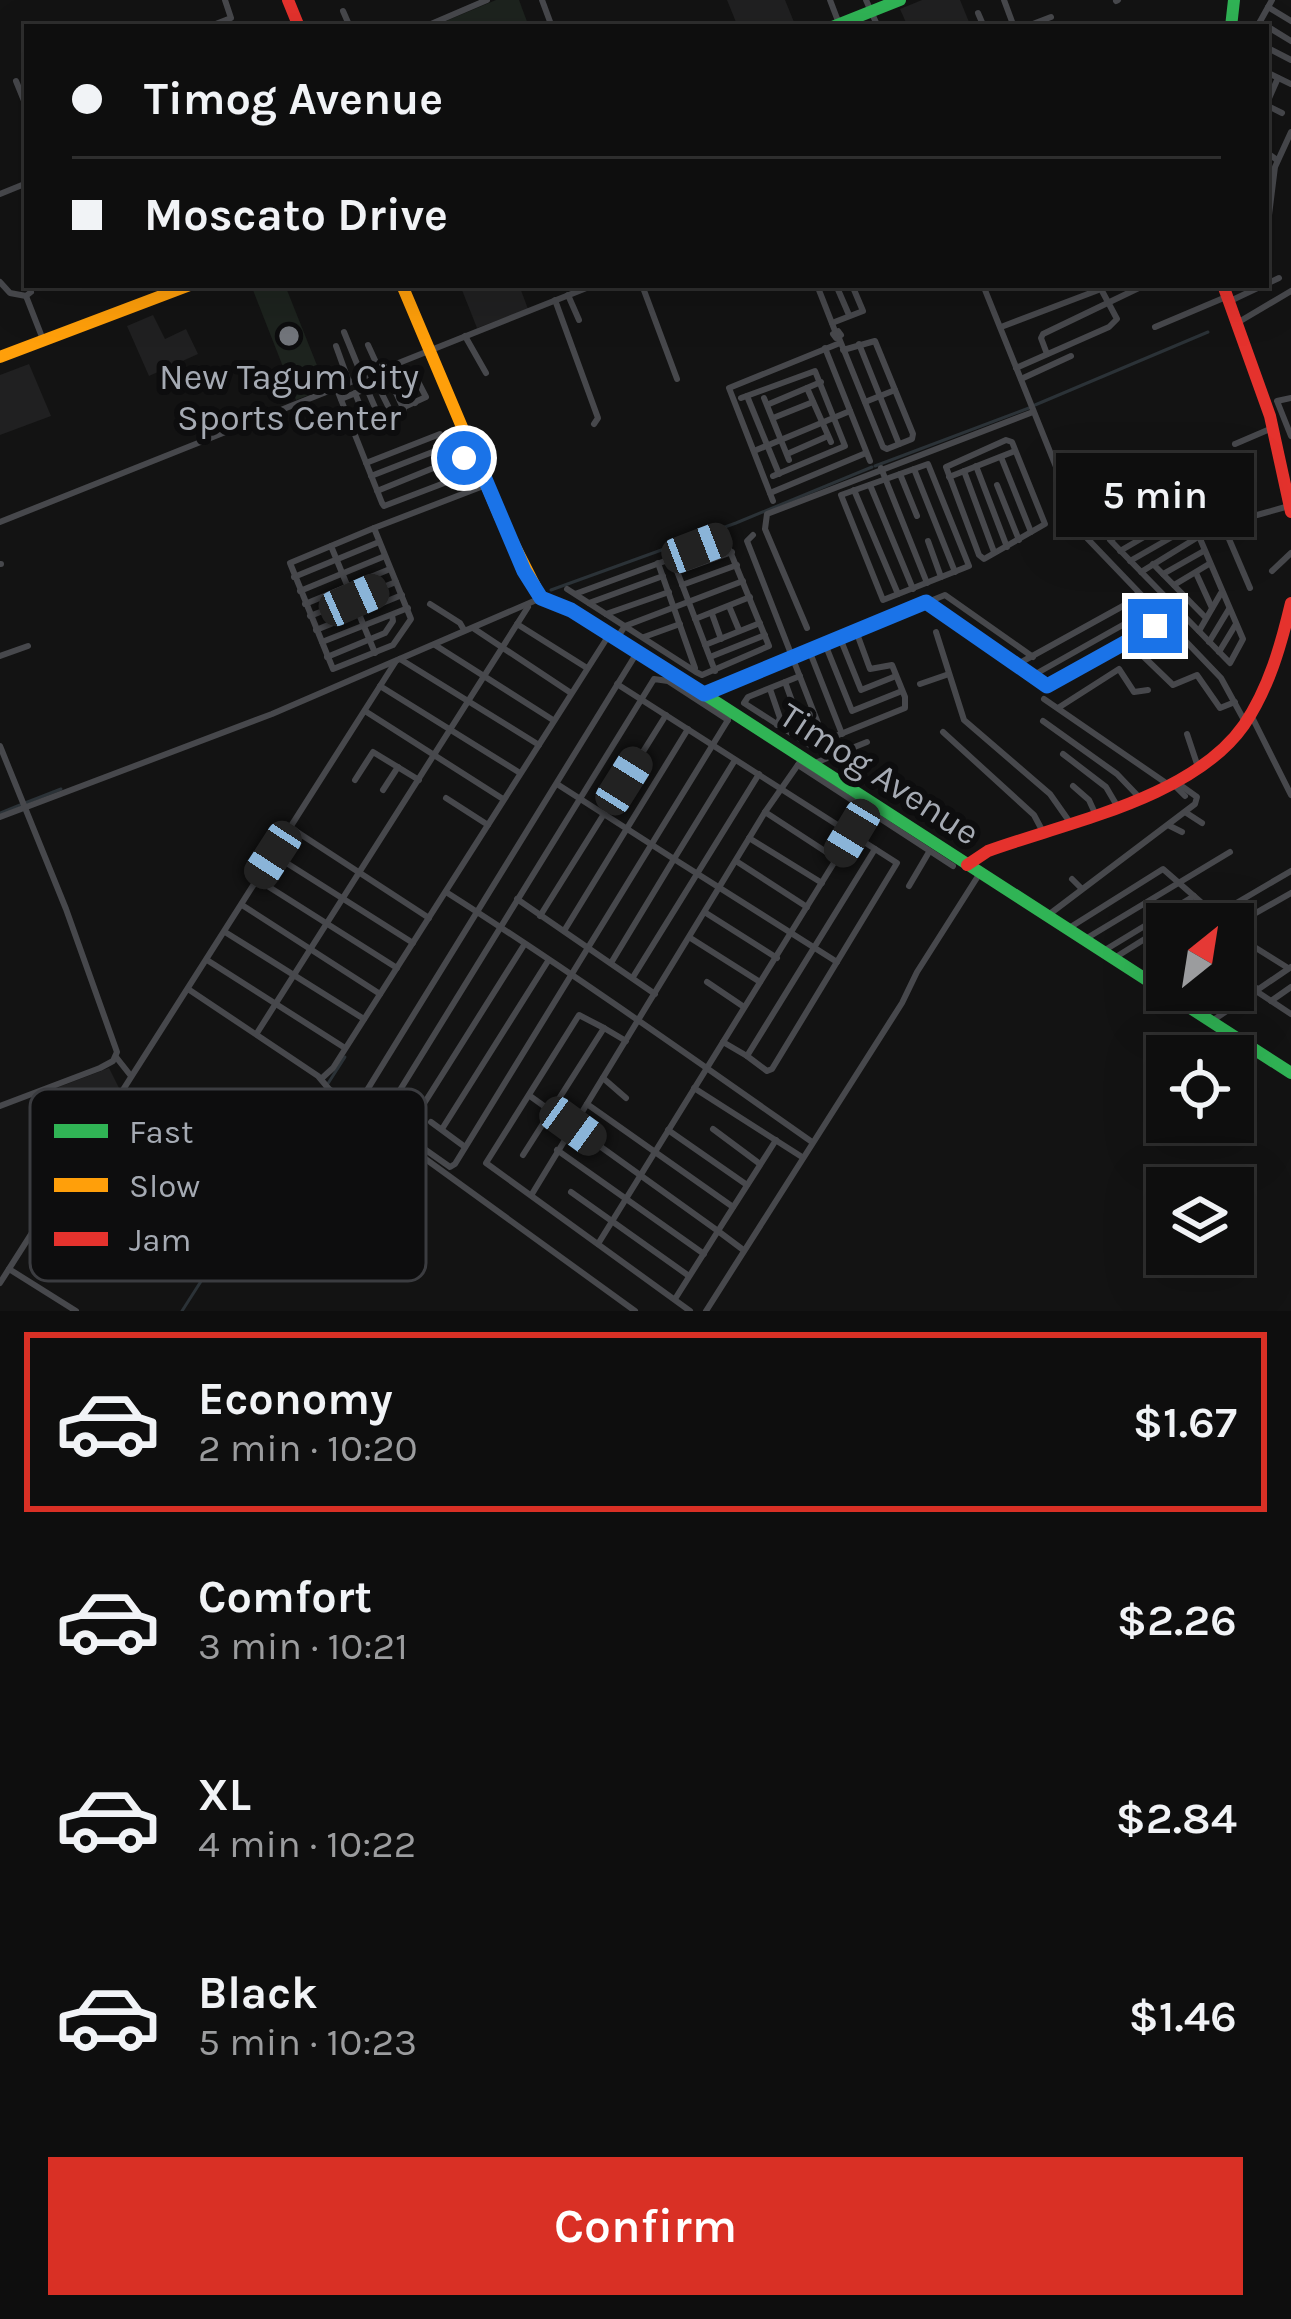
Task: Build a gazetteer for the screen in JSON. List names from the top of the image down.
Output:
{
  "streets": {
    "main road": ["Timog Avenue"]
  },
  "places": ["New Tagum City Sports Center"],
  "legend": ["Fast", "Slow", "Jam"],
  "north": "top right",
  "page": {
    "banner": ["Timog Avenue", "Moscato Drive"],
    "bubble": "5 min",
    "list": [
      {
        "name": "Economy",
        "note": "2 min · 10:20",
        "value": "$1.67"
      },
      {
        "name": "Comfort",
        "note": "3 min · 10:21",
        "value": "$2.26"
      },
      {
        "name": "XL",
        "note": "4 min · 10:22",
        "value": "$2.84"
      },
      {
        "name": "Black",
        "note": "5 min · 10:23",
        "value": "$1.46"
      }
    ],
    "buttons": "Confirm"
  }
}
